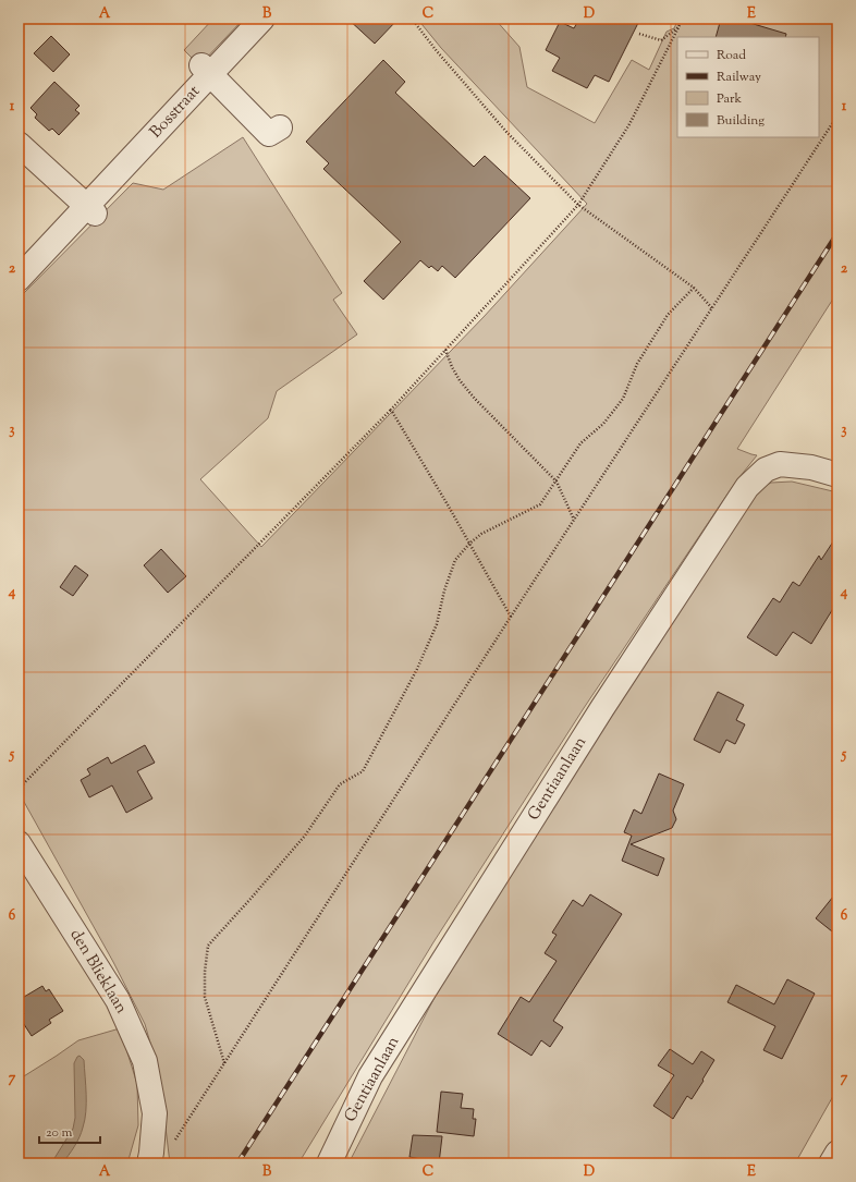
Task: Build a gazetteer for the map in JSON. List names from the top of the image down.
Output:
{
  "streets": {
    "street": ["Bosstraat", "Gentiaanlaan", "den Blieklaan"]
  },
  "legend": [
    "Road",
    "Railway",
    "Park",
    "Building"
  ],
  "scale_bar": "20 m",
  "grid": {
    "columns": [
      "A",
      "B",
      "C",
      "D",
      "E"
    ],
    "rows": [
      "1",
      "2",
      "3",
      "4",
      "5",
      "6",
      "7"
    ]
  }
}
